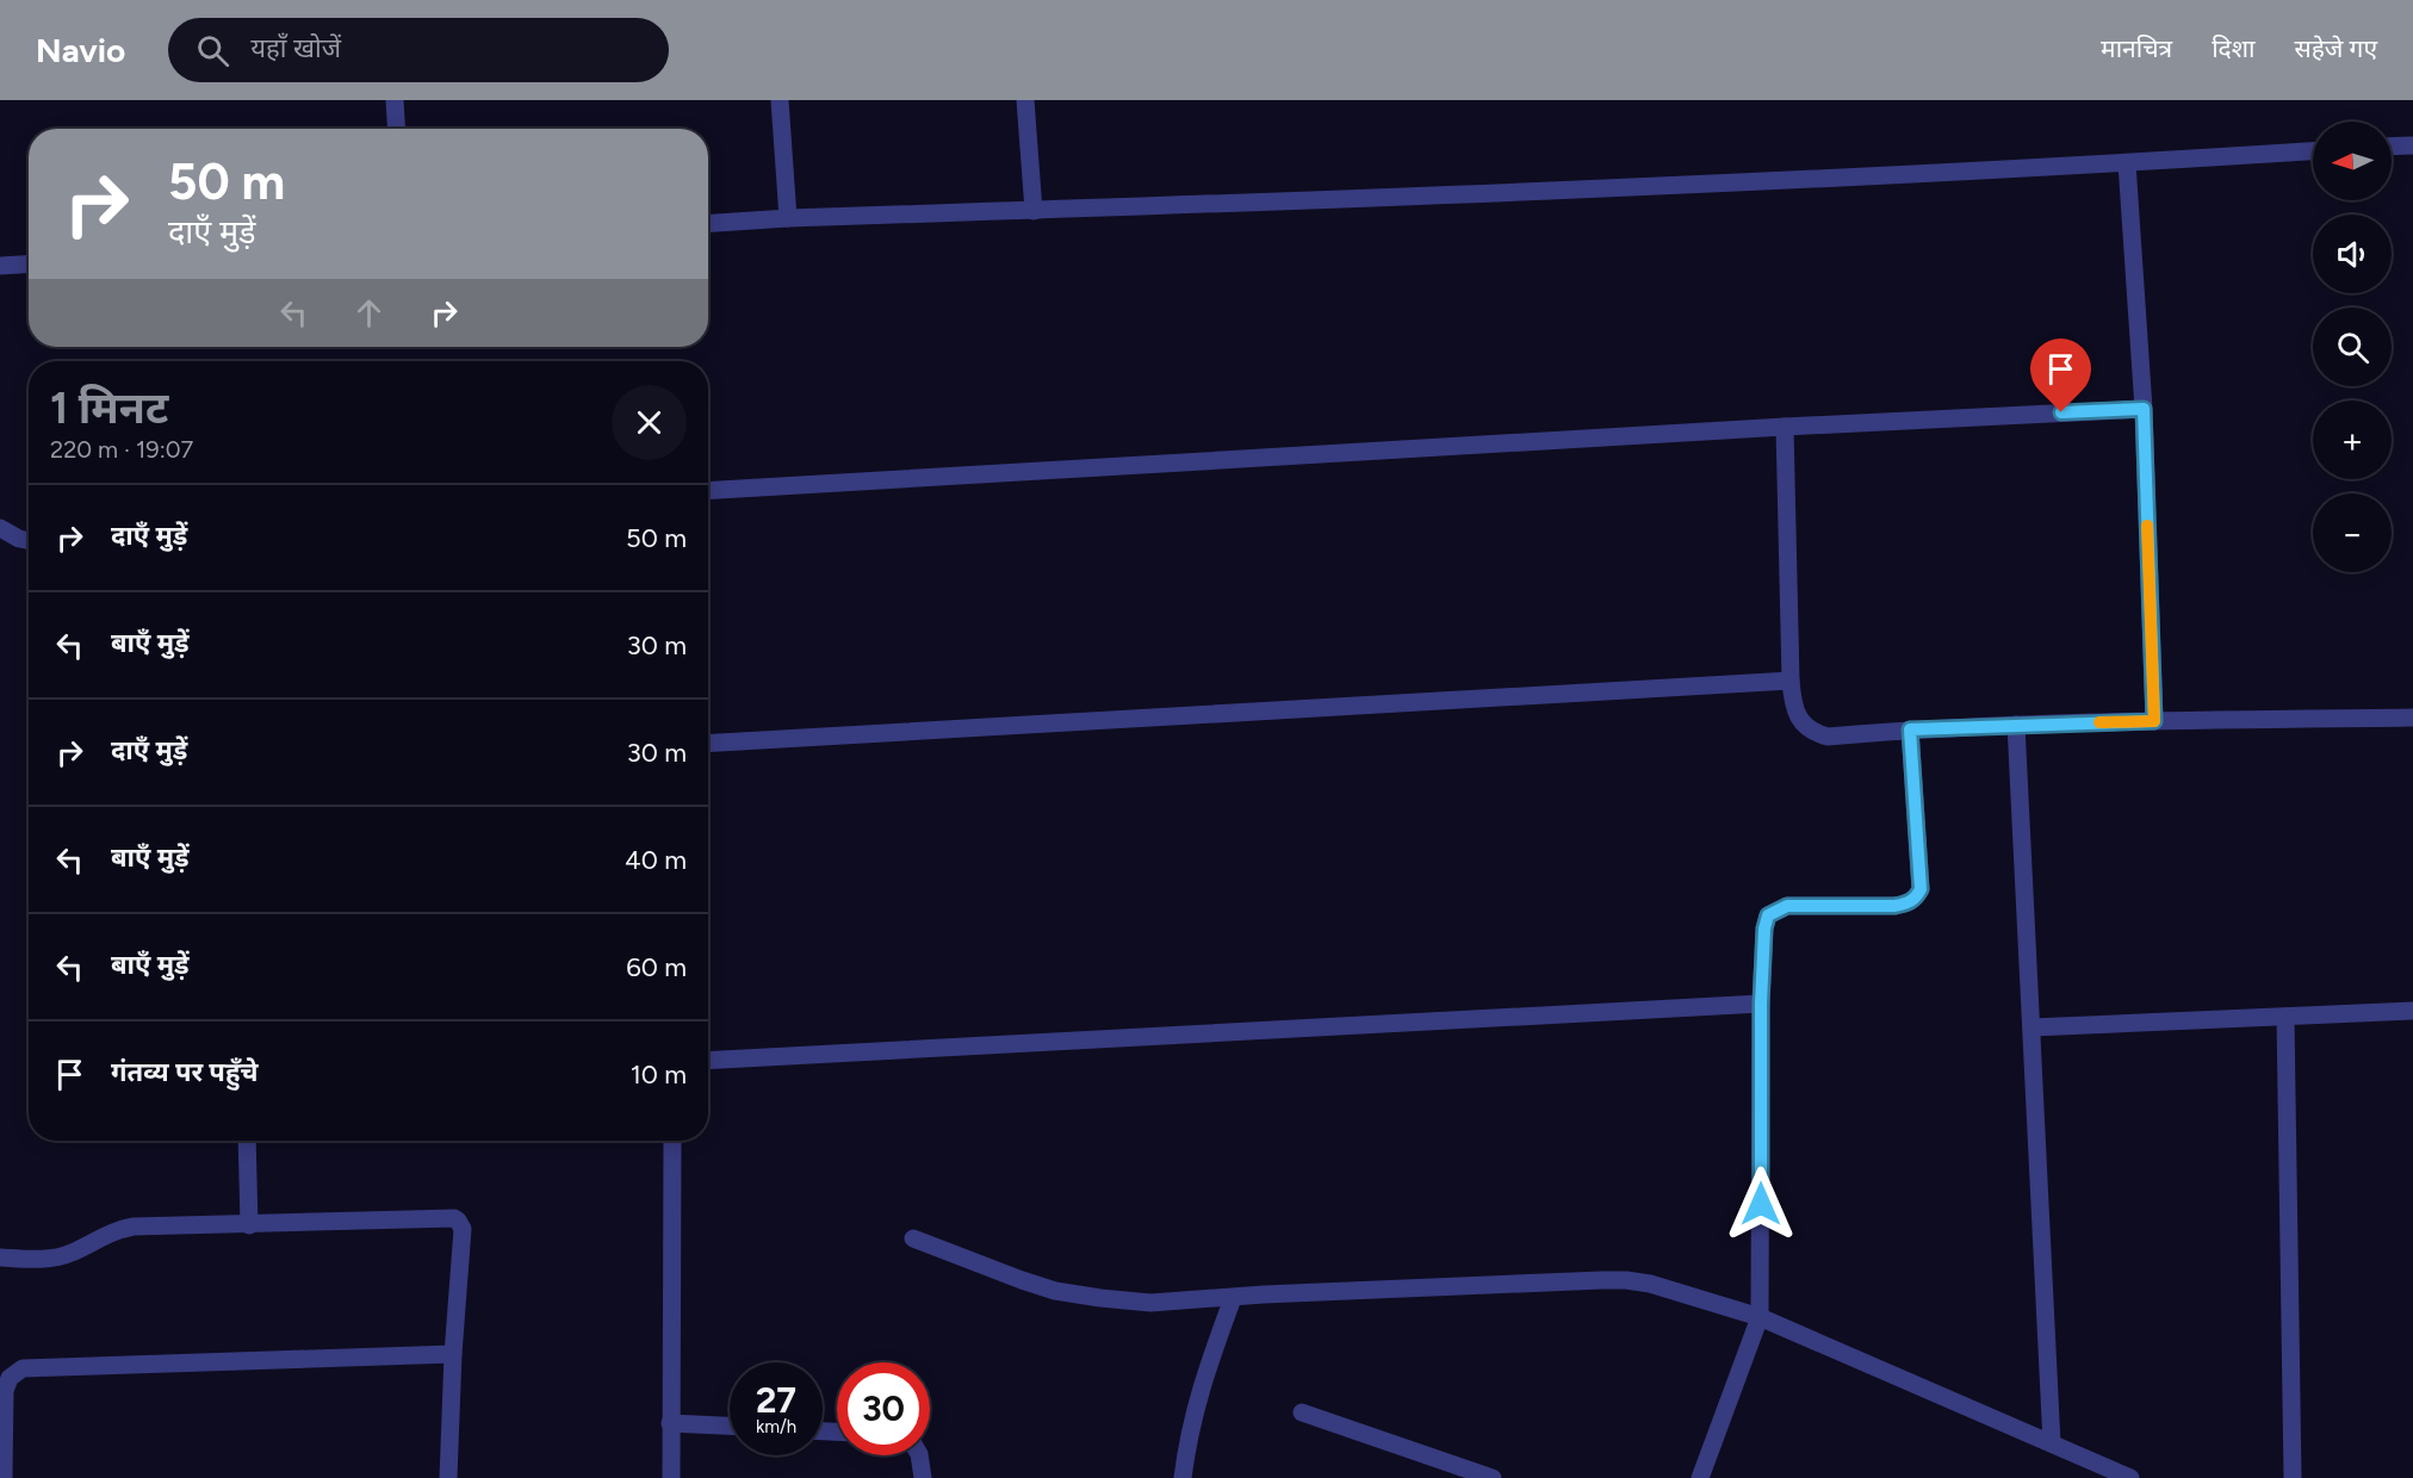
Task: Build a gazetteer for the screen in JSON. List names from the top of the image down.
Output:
{
  "north": "left",
  "page": {
    "header": "Navio",
    "search": "यहाँ खोजें",
    "nav": ["मानचित्र", "दिशा", "सहेजे गए"],
    "map_buttons": ["+", "−"],
    "turn": ["50 m", "दाएँ मुड़ें"],
    "heading": ["1 मिनट", "220 m · 19:07"],
    "list": [
      {
        "name": "दाएँ मुड़ें",
        "value": "50 m"
      },
      {
        "name": "बाएँ मुड़ें",
        "value": "30 m"
      },
      {
        "name": "दाएँ मुड़ें",
        "value": "30 m"
      },
      {
        "name": "बाएँ मुड़ें",
        "value": "40 m"
      },
      {
        "name": "बाएँ मुड़ें",
        "value": "60 m"
      },
      {
        "name": "गंतव्य पर पहुँचे",
        "value": "10 m"
      }
    ],
    "speed": "27 km/h",
    "limit": "30"
  }
}
